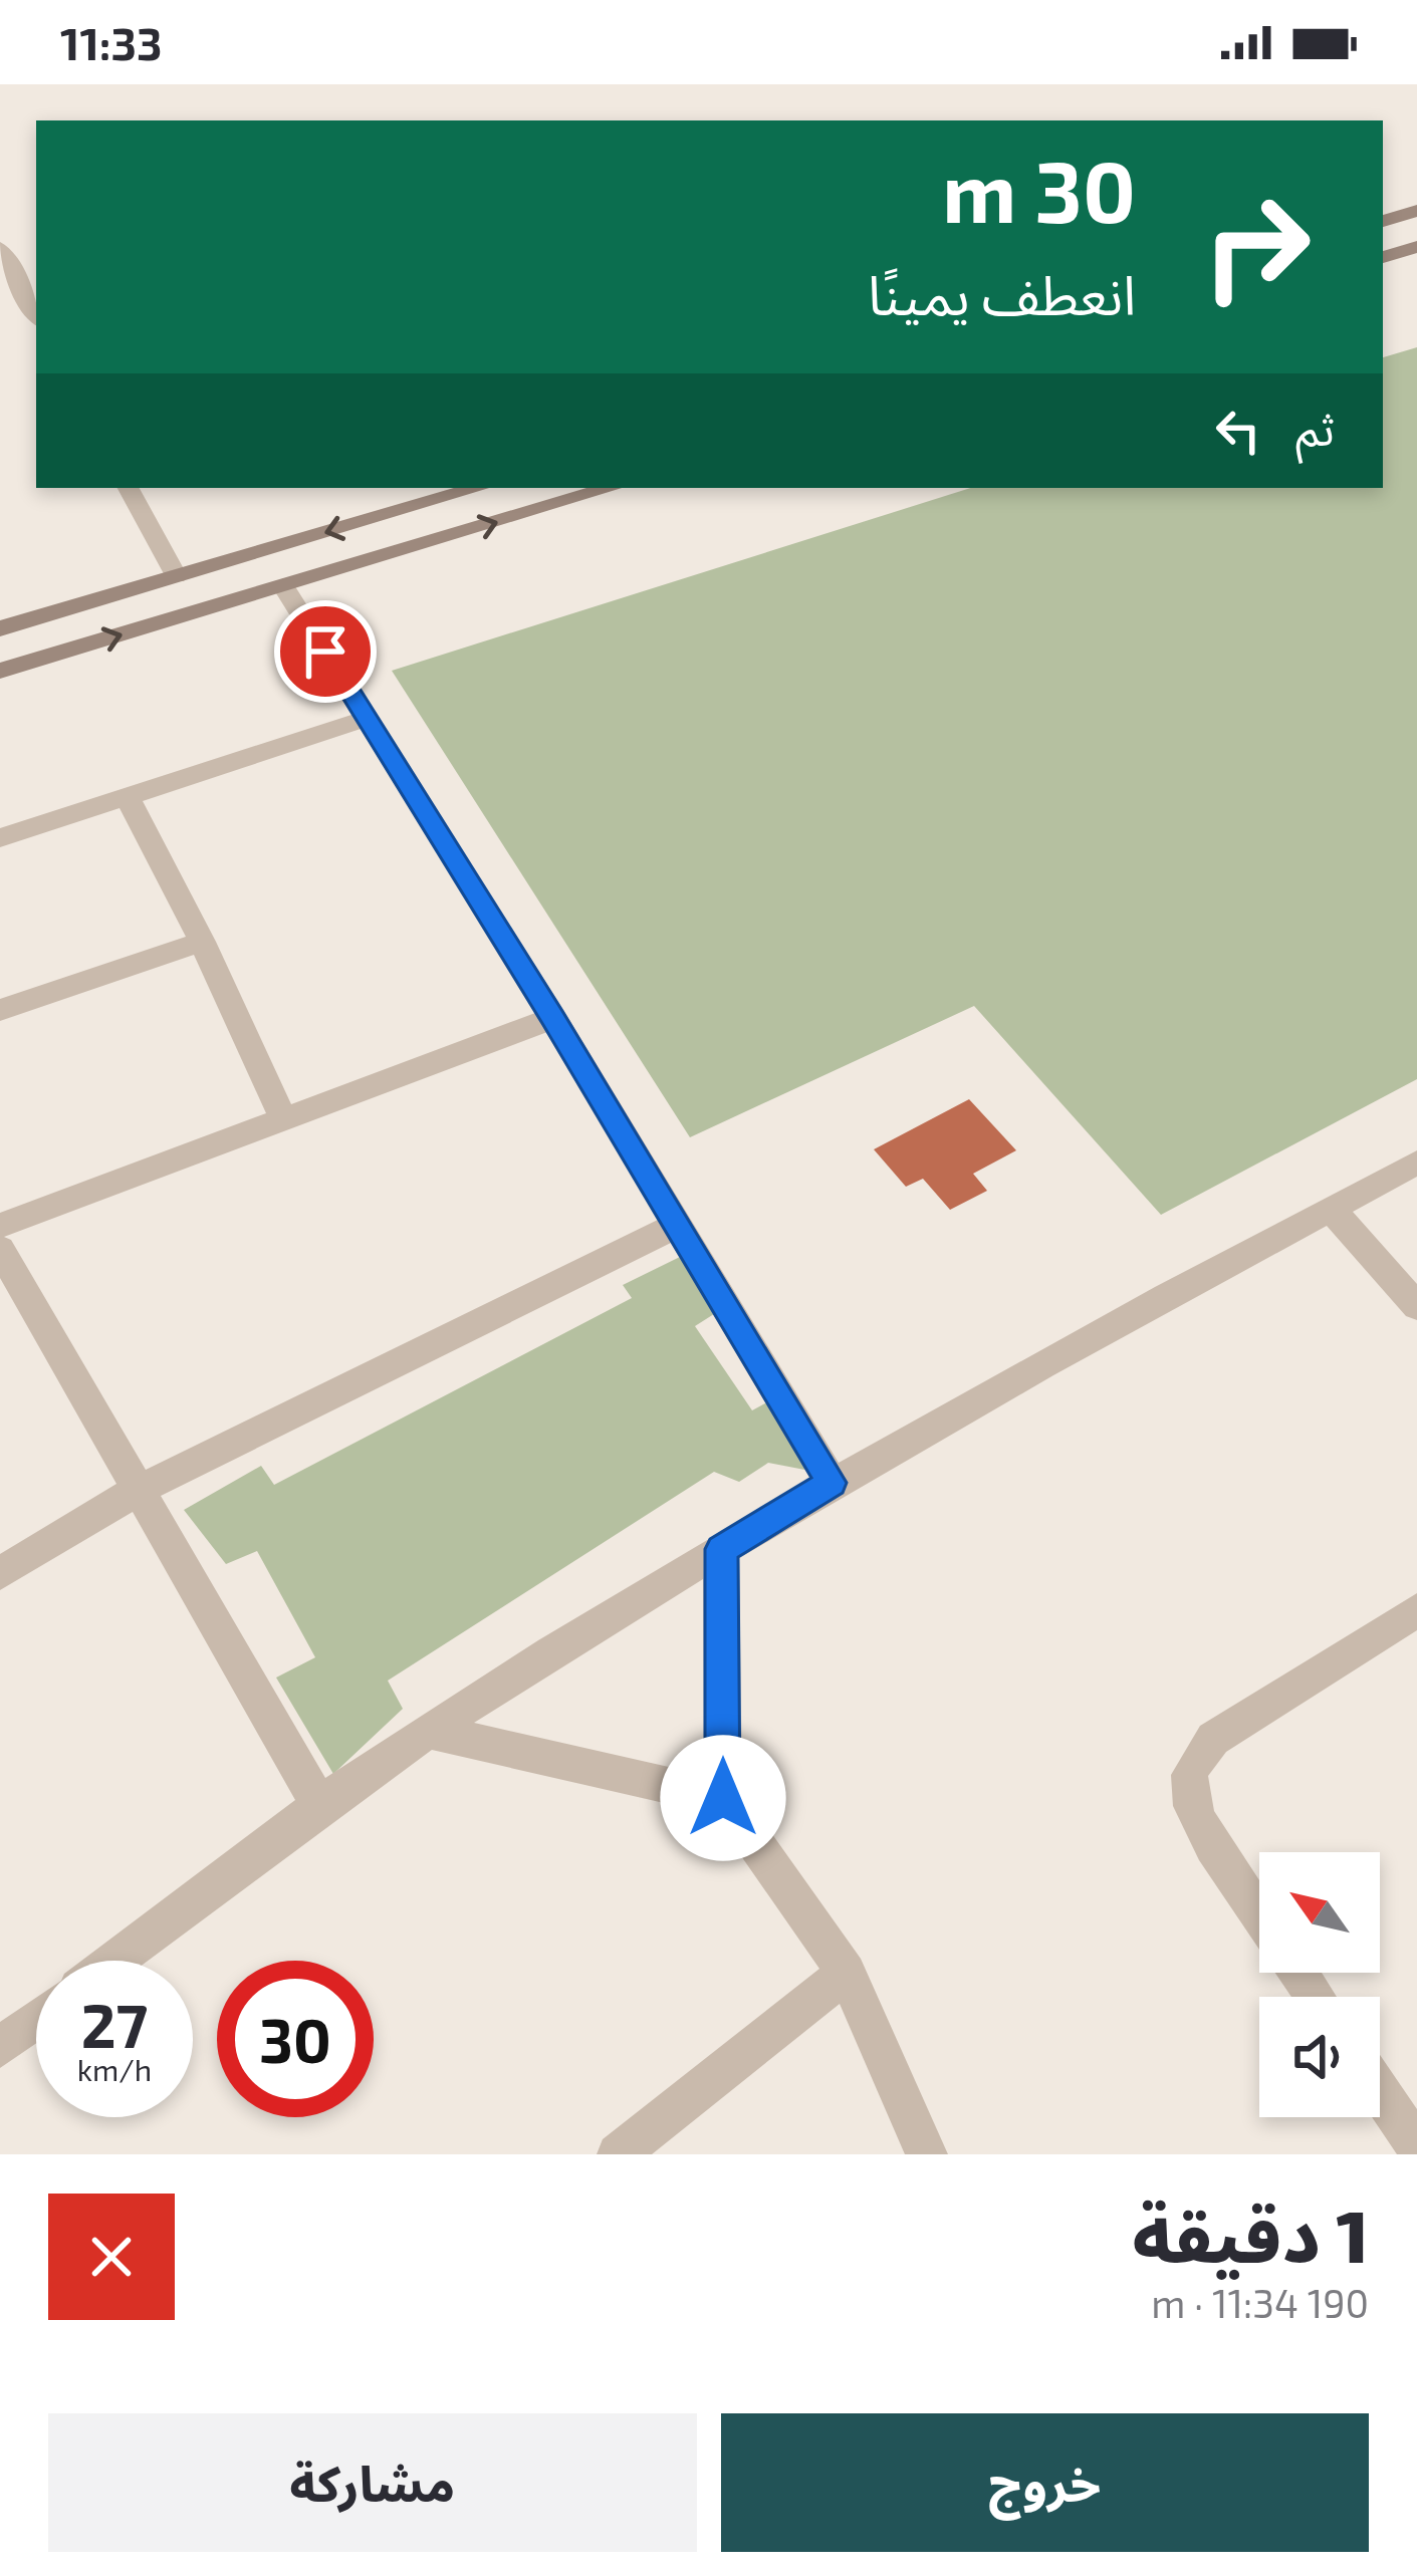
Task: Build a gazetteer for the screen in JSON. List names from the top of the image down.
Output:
{
  "north": "top left",
  "page": {
    "status": "11:33",
    "turn": ["30 m", "انعطف يمينًا"],
    "then": "ثم",
    "speed": "27 km/h",
    "limit": "30",
    "heading": ["1 دقيقة", "190 m · 11:34"],
    "buttons": ["خروج", "مشاركة"]
  }
}
